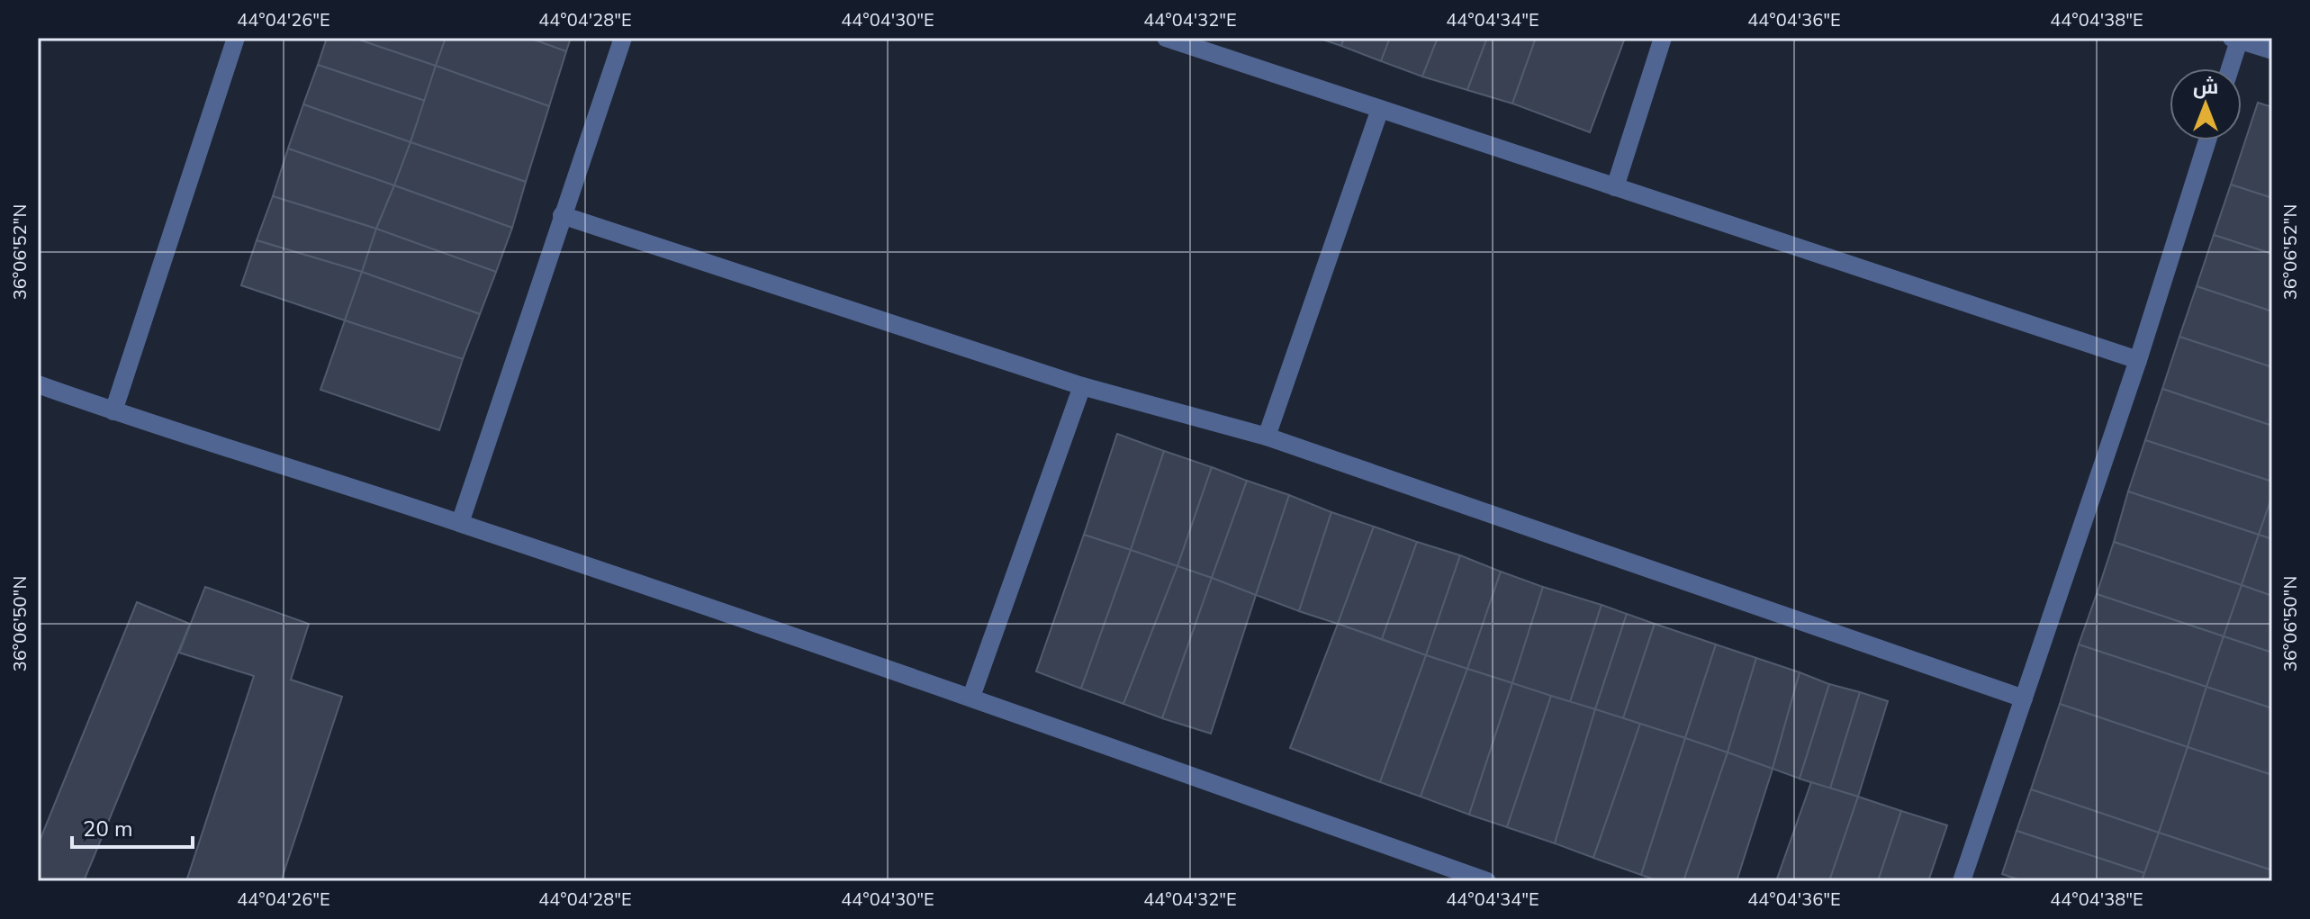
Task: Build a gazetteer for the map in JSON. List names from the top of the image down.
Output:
{
  "scale_bar": "20 m",
  "north": "top",
  "coordinates": [
    "44°04'26\"E",
    "44°04'28\"E",
    "44°04'30\"E",
    "44°04'32\"E",
    "44°04'34\"E",
    "44°04'36\"E",
    "44°04'38\"E",
    "36°06'52\"N",
    "36°06'50\"N"
  ]
}
